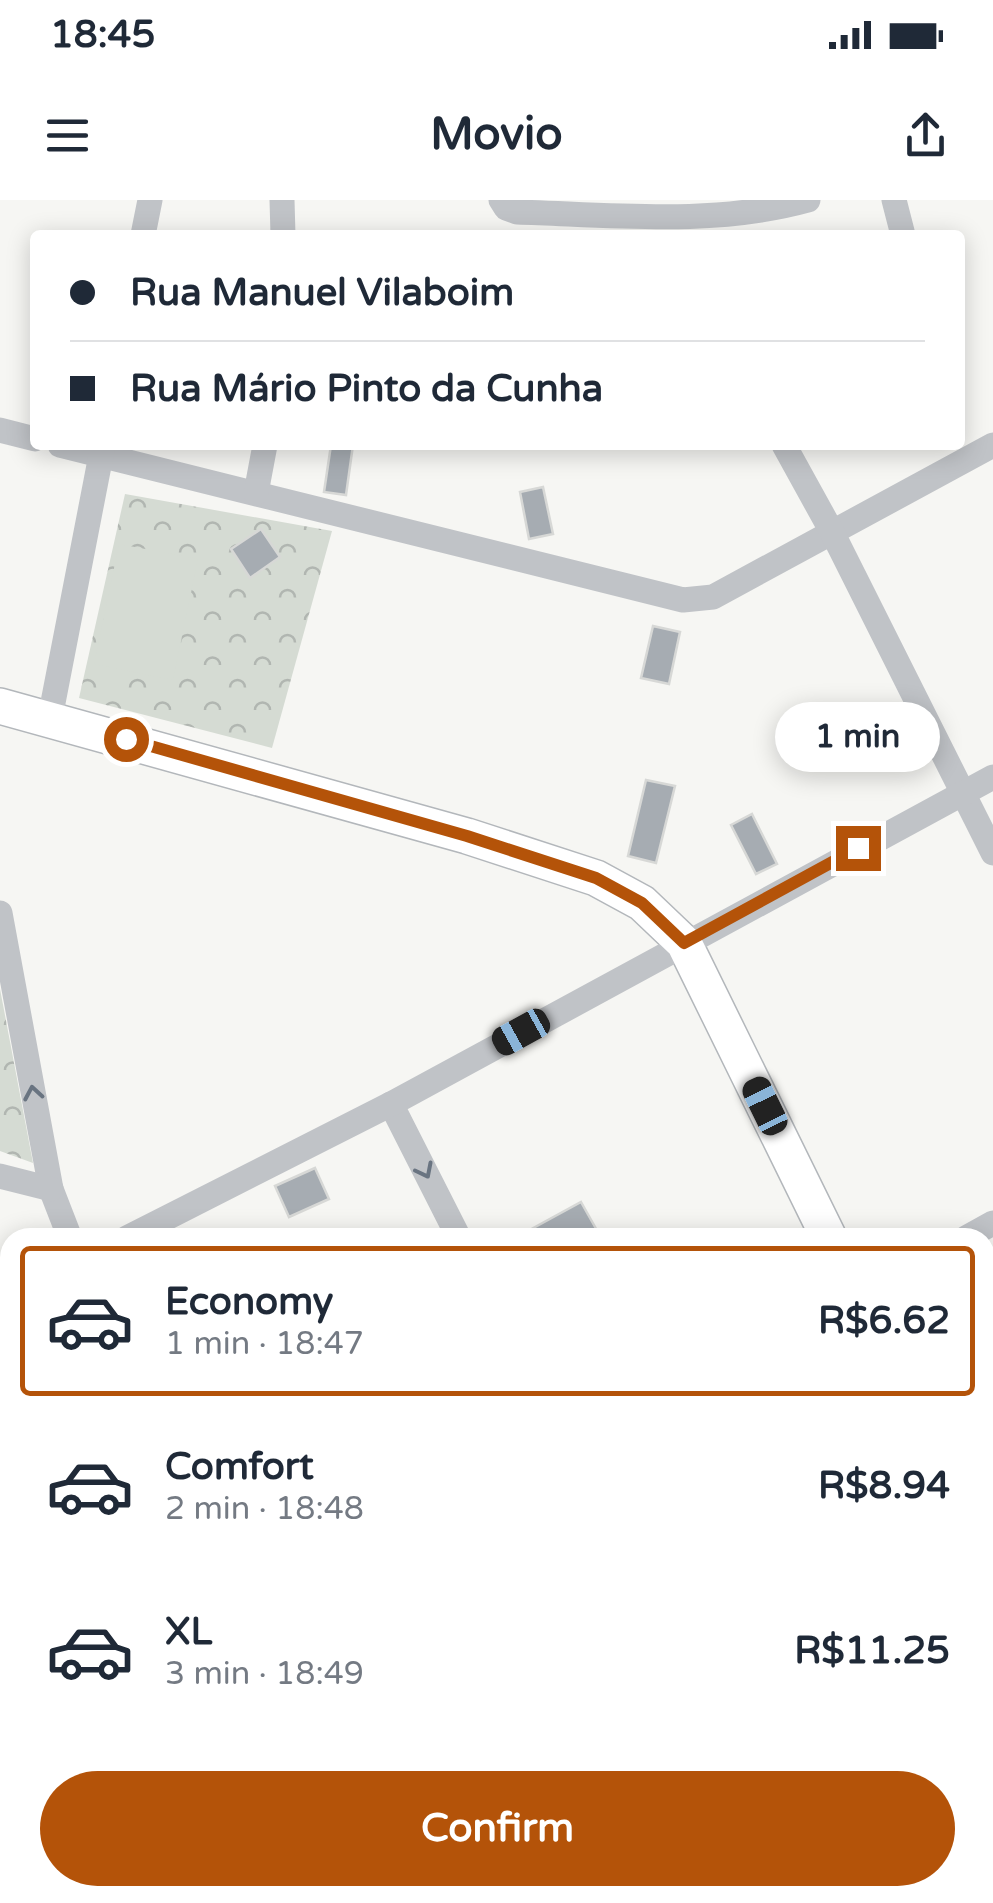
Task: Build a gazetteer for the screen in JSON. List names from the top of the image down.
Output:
{
  "page": {
    "status": "18:45",
    "header": "Movio",
    "banner": ["Rua Manuel Vilaboim", "Rua Mário Pinto da Cunha"],
    "bubble": "1 min",
    "list": [
      {
        "name": "Economy",
        "note": "1 min · 18:47",
        "value": "R$6.62"
      },
      {
        "name": "Comfort",
        "note": "2 min · 18:48",
        "value": "R$8.94"
      },
      {
        "name": "XL",
        "note": "3 min · 18:49",
        "value": "R$11.25"
      }
    ],
    "buttons": "Confirm"
  }
}
